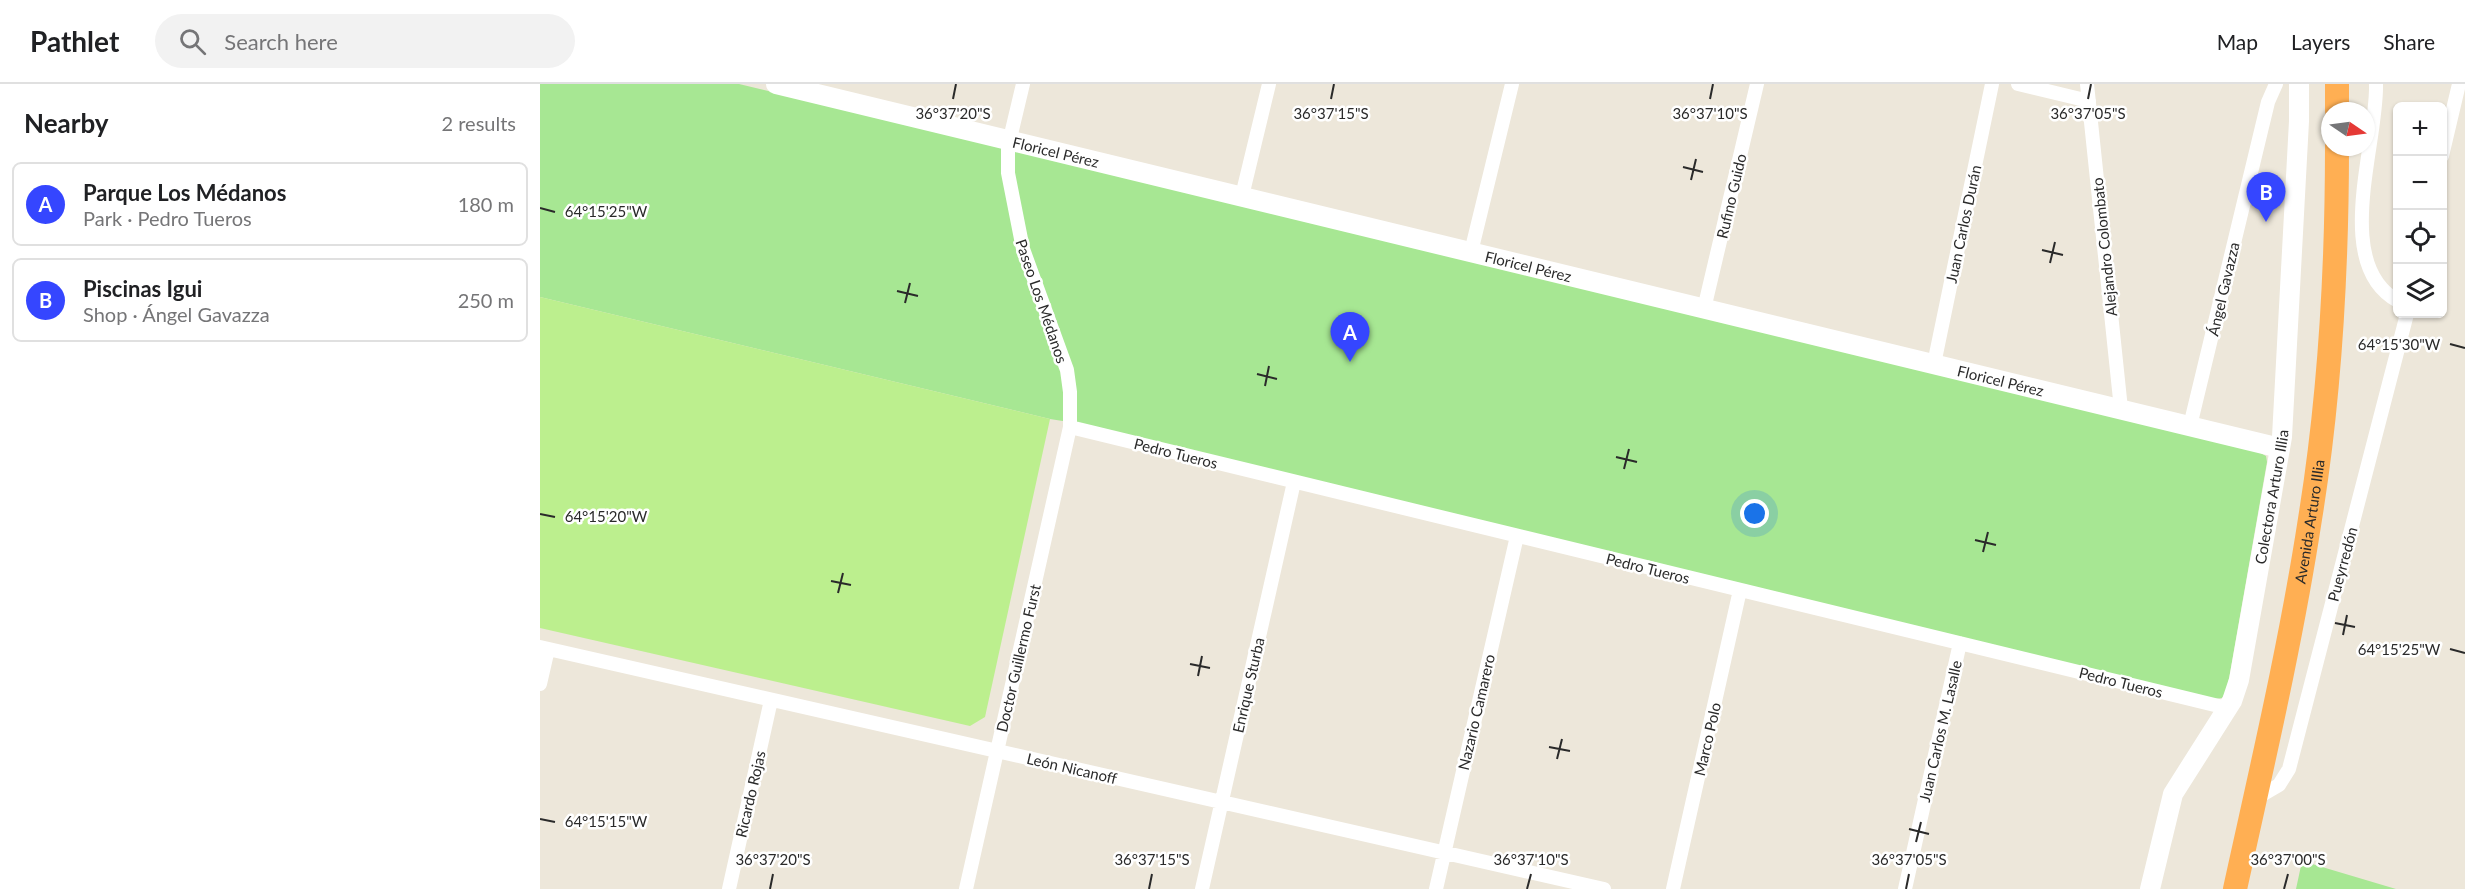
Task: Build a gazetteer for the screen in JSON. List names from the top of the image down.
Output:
{
  "streets": {
    "highway": ["Avenida Arturo Illia"],
    "street": [
      "Floricel Pérez",
      "Rufino Guido",
      "Juan Carlos Durán",
      "Alejandro Colombato",
      "Ángel Gavazza",
      "Paseo Los Médanos",
      "Pedro Tueros",
      "Colectora Arturo Illia",
      "Pueyrredón",
      "Doctor Guillermo Furst",
      "Enrique Sturba",
      "Nazario Camarero",
      "Juan Carlos M. Lasalle",
      "Marco Polo",
      "León Nicanoff",
      "Ricardo Rojas"
    ]
  },
  "crossings": [
    ["Floricel Pérez", "Rufino Guido"],
    ["Floricel Pérez", "Juan Carlos Durán"],
    ["Floricel Pérez", "Alejandro Colombato"],
    ["Floricel Pérez", "Ángel Gavazza"],
    ["Floricel Pérez", "Paseo Los Médanos"],
    ["Floricel Pérez", "Colectora Arturo Illia"],
    ["Paseo Los Médanos", "Pedro Tueros"],
    ["Paseo Los Médanos", "Doctor Guillermo Furst"],
    ["Pedro Tueros", "Colectora Arturo Illia"],
    ["Pedro Tueros", "Doctor Guillermo Furst"],
    ["Pedro Tueros", "Enrique Sturba"],
    ["Pedro Tueros", "Nazario Camarero"],
    ["Pedro Tueros", "Juan Carlos M. Lasalle"],
    ["Pedro Tueros", "Marco Polo"],
    ["Avenida Arturo Illia", "Pueyrredón"],
    ["Doctor Guillermo Furst", "León Nicanoff"],
    ["Enrique Sturba", "León Nicanoff"],
    ["Nazario Camarero", "León Nicanoff"],
    ["León Nicanoff", "Ricardo Rojas"]
  ],
  "north": "right",
  "page": {
    "header": "Pathlet",
    "search": "Search here",
    "nav": ["Map", "Layers", "Share"],
    "heading": ["Nearby", "2 results"],
    "map_buttons": ["+", "−"],
    "list": [
      {
        "mark": "A",
        "name": "Parque Los Médanos",
        "note": "Park · Pedro Tueros",
        "value": "180 m"
      },
      {
        "mark": "B",
        "name": "Piscinas Igui",
        "note": "Shop · Ángel Gavazza",
        "value": "250 m"
      }
    ],
    "pins": ["B", "A"]
  },
  "coordinates": [
    "36°37'20\"S",
    "36°37'15\"S",
    "36°37'10\"S",
    "36°37'05\"S",
    "64°15'25\"W",
    "64°15'30\"W",
    "64°15'20\"W",
    "64°15'15\"W",
    "36°37'00\"S"
  ]
}
